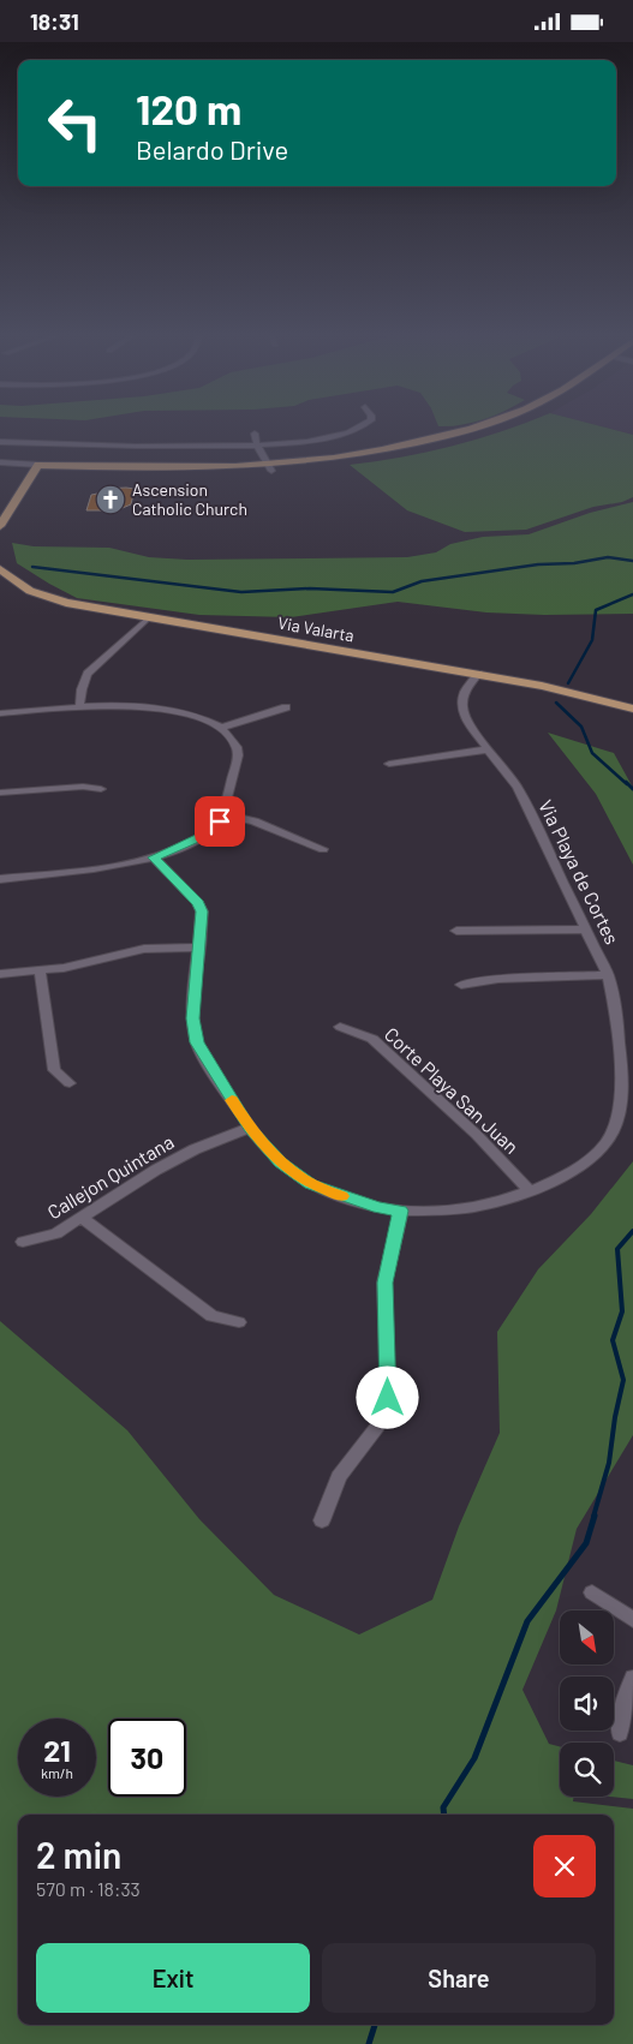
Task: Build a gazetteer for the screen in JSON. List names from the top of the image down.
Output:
{
  "streets": {
    "main road": ["Via Valarta"],
    "street": ["Via Playa de Cortes", "Corte Playa San Juan", "Callejon Quintana"]
  },
  "crossings": [
    ["Via Valarta", "Via Playa de Cortes"],
    ["Via Playa de Cortes", "Corte Playa San Juan"],
    ["Via Playa de Cortes", "Callejon Quintana"]
  ],
  "places": {
    "church": ["Ascension Catholic Church"]
  },
  "north": "bottom right",
  "page": {
    "status": "18:31",
    "turn": ["120 m", "Belardo Drive"],
    "speed": "21 km/h",
    "limit": "30",
    "heading": ["2 min", "570 m · 18:33"],
    "buttons": ["Exit", "Share"]
  }
}
